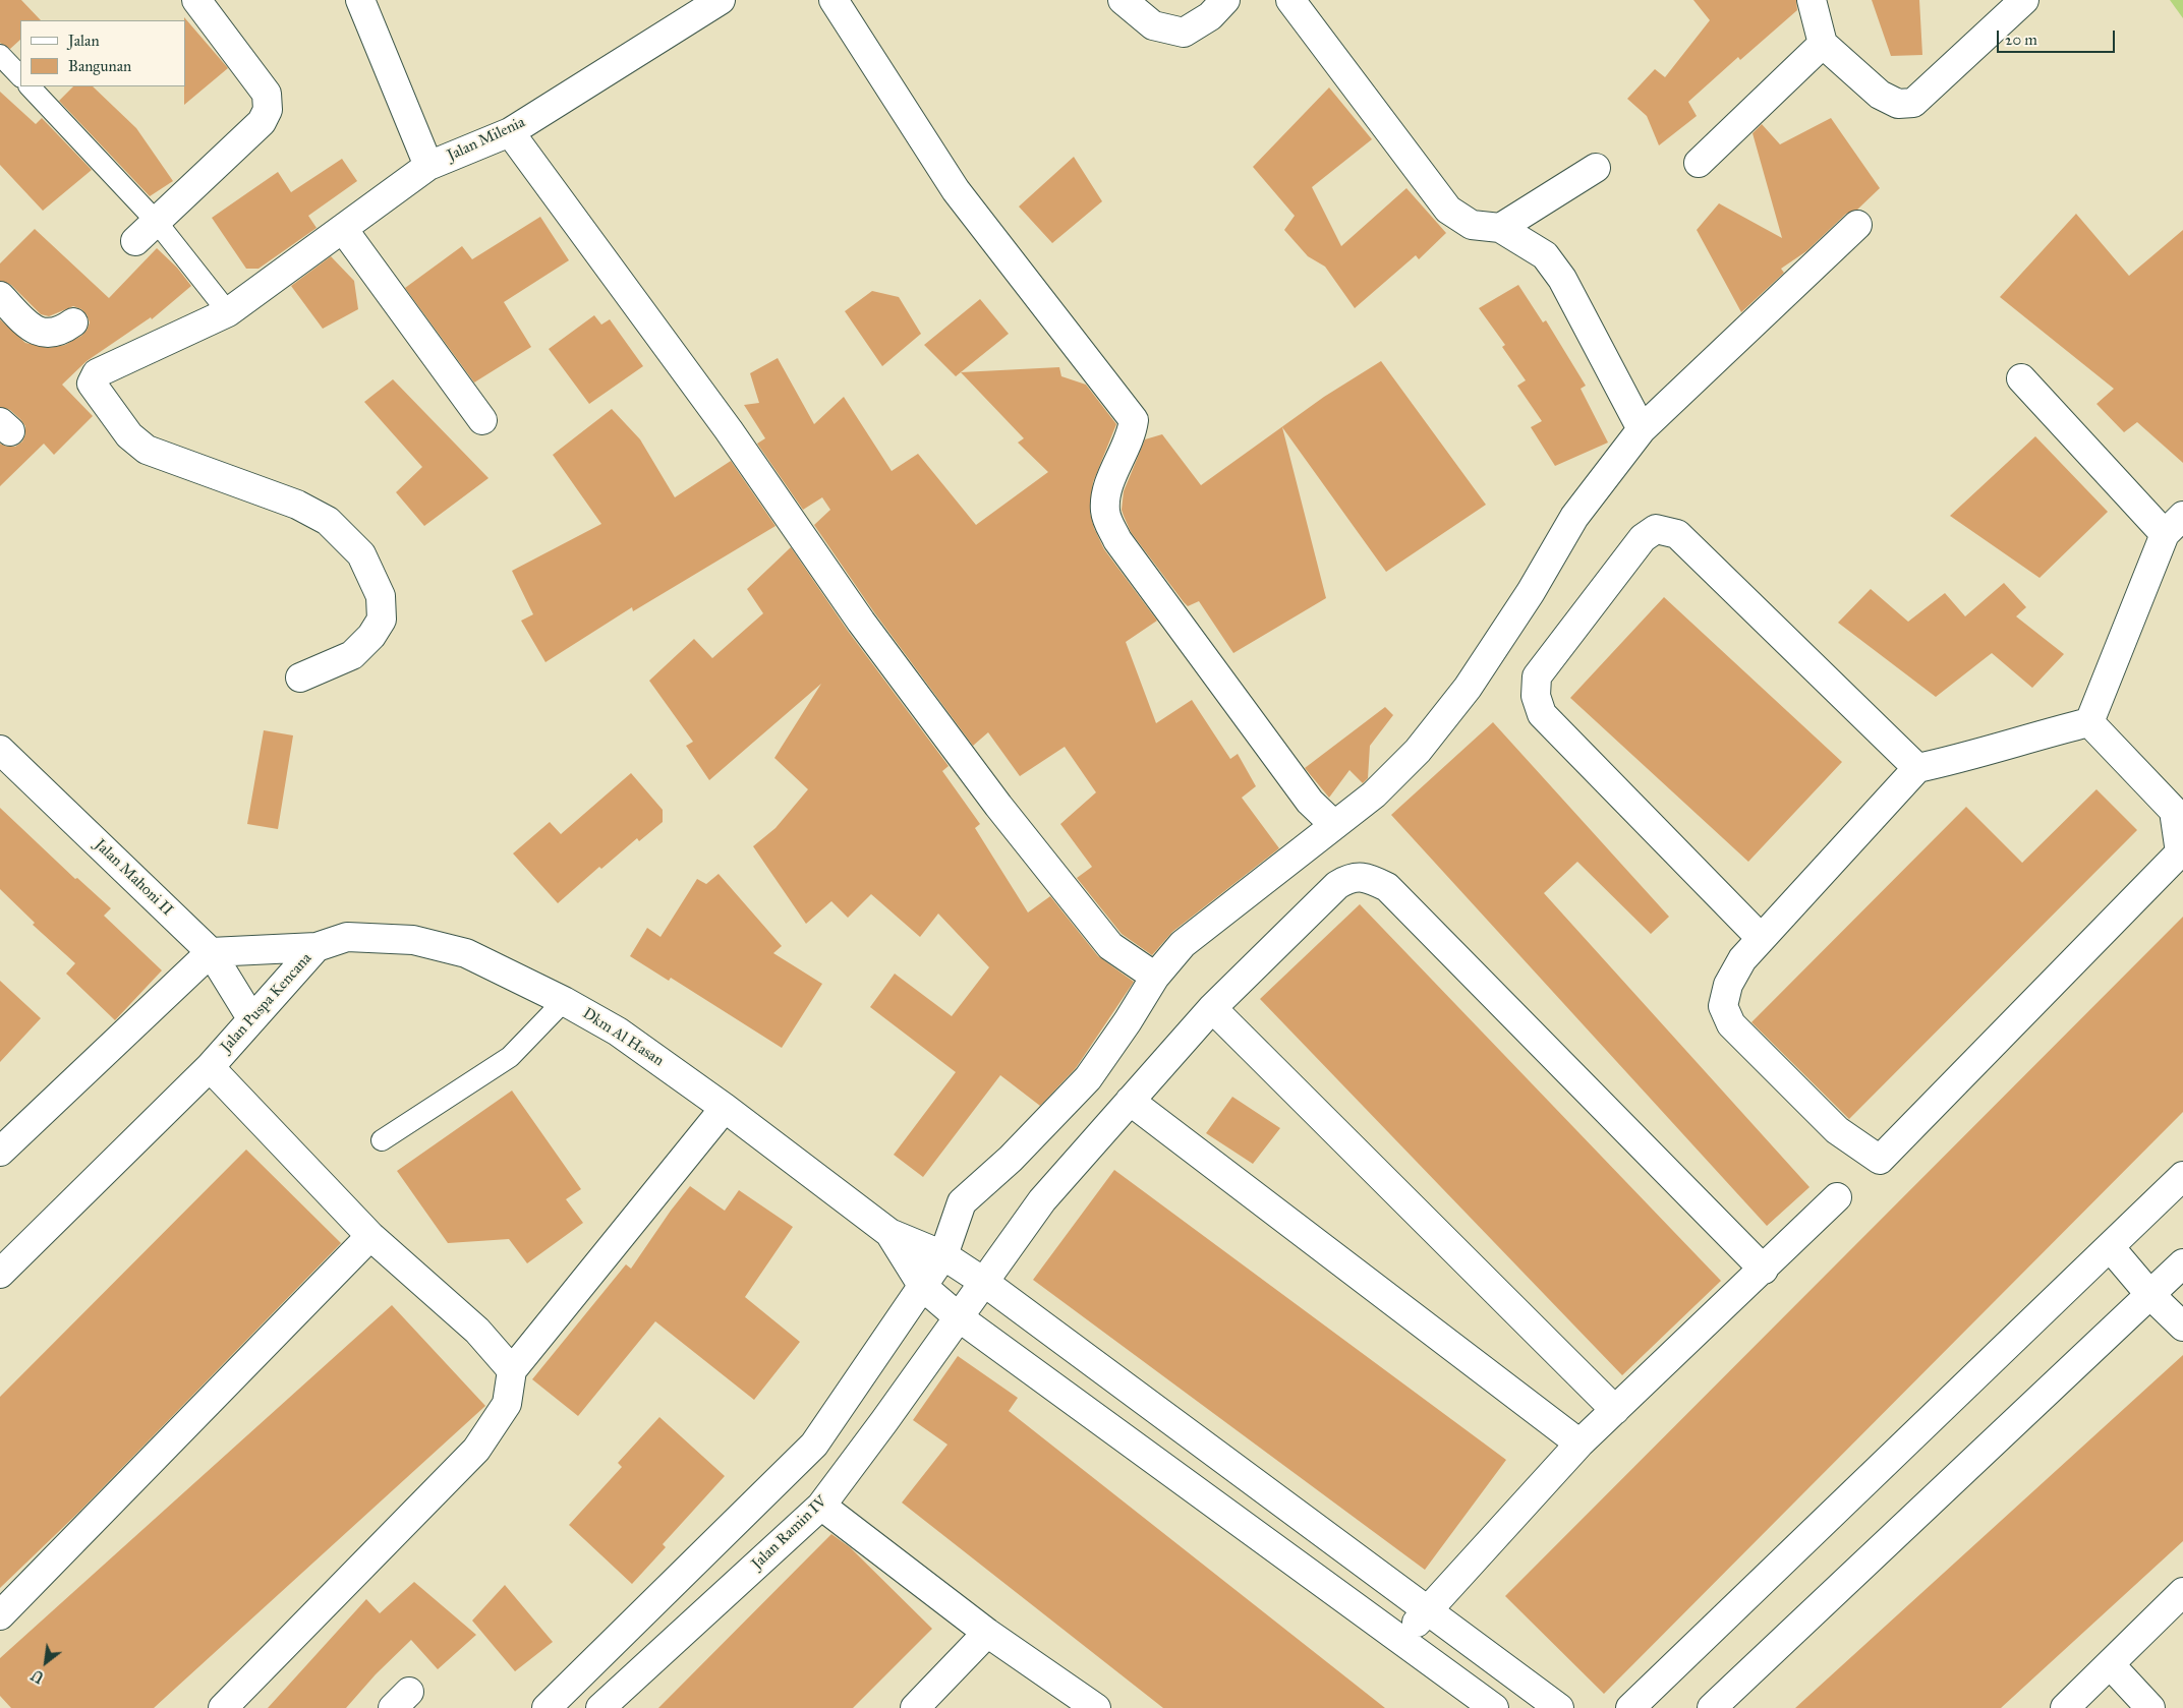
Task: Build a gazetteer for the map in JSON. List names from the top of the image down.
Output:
{
  "streets": {
    "street": [
      "Jalan Milenia",
      "Jalan Mahoni II",
      "Jalan Puspa Kencana",
      "Dkm Al Hasan",
      "Jalan Ramin IV"
    ]
  },
  "crossings": [
    ["Jalan Mahoni II", "Jalan Puspa Kencana"],
    ["Jalan Puspa Kencana", "Dkm Al Hasan"]
  ],
  "legend": ["Jalan", "Bangunan"],
  "scale_bar": "20 m",
  "north": "bottom left"
}
